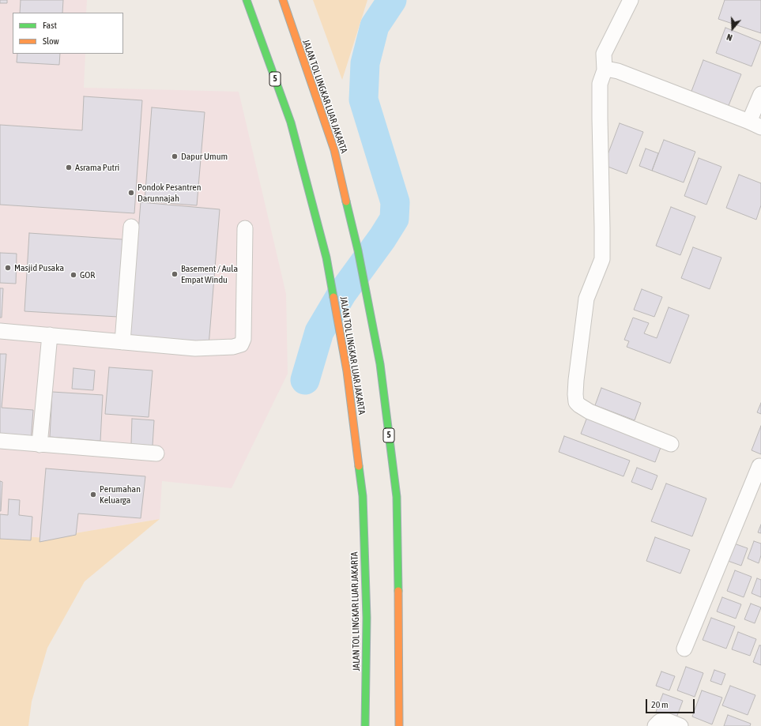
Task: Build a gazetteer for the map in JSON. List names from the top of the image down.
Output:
{
  "streets": {
    "highway": ["5", "JALAN TOL LINGKAR LUAR JAKARTA"]
  },
  "places": [
    "Dapur Umum",
    "Asrama Putri",
    "Pondok Pesantren Darunnajah",
    "Masjid Pusaka",
    "Basement / Aula Empat Windu",
    "GOR",
    "Perumahan Keluarga"
  ],
  "legend": ["Fast", "Slow"],
  "scale_bar": "20 m",
  "north": "bottom"
}
